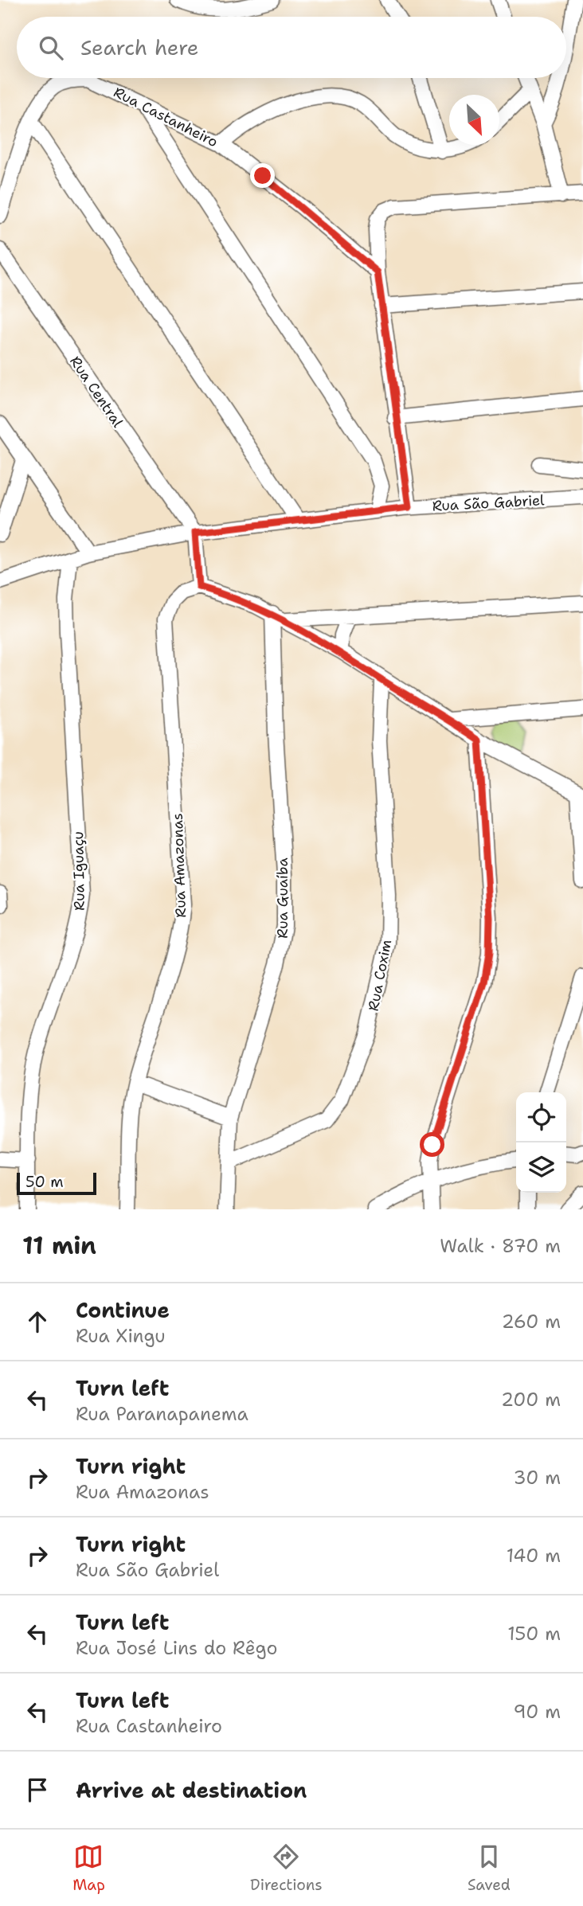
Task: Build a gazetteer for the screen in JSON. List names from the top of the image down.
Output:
{
  "streets": {
    "street": [
      "Rua Castanheiro",
      "Rua Central",
      "Rua São Gabriel",
      "Rua Amazonas",
      "Rua Iguaçu",
      "Rua Guaíba",
      "Rua Coxim"
    ]
  },
  "crossings": [
    ["Rua Central", "Rua São Gabriel"],
    ["Rua São Gabriel", "Rua Iguaçu"],
    ["Rua Guaíba", "Rua Coxim"]
  ],
  "scale_bar": "50 m",
  "north": "bottom right",
  "page": {
    "search": "Search here",
    "scale": "50 m",
    "heading": ["11 min", "Walk · 870 m"],
    "list": [
      ["Continue", "Rua Xingu", "260 m"],
      ["Turn left", "Rua Paranapanema", "200 m"],
      ["Turn right", "Rua Amazonas", "30 m"],
      ["Turn right", "Rua São Gabriel", "140 m"],
      ["Turn left", "Rua José Lins do Rêgo", "150 m"],
      ["Turn left", "Rua Castanheiro", "90 m"],
      "Arrive at destination"
    ],
    "nav": ["Map", "Directions", "Saved"]
  }
}
